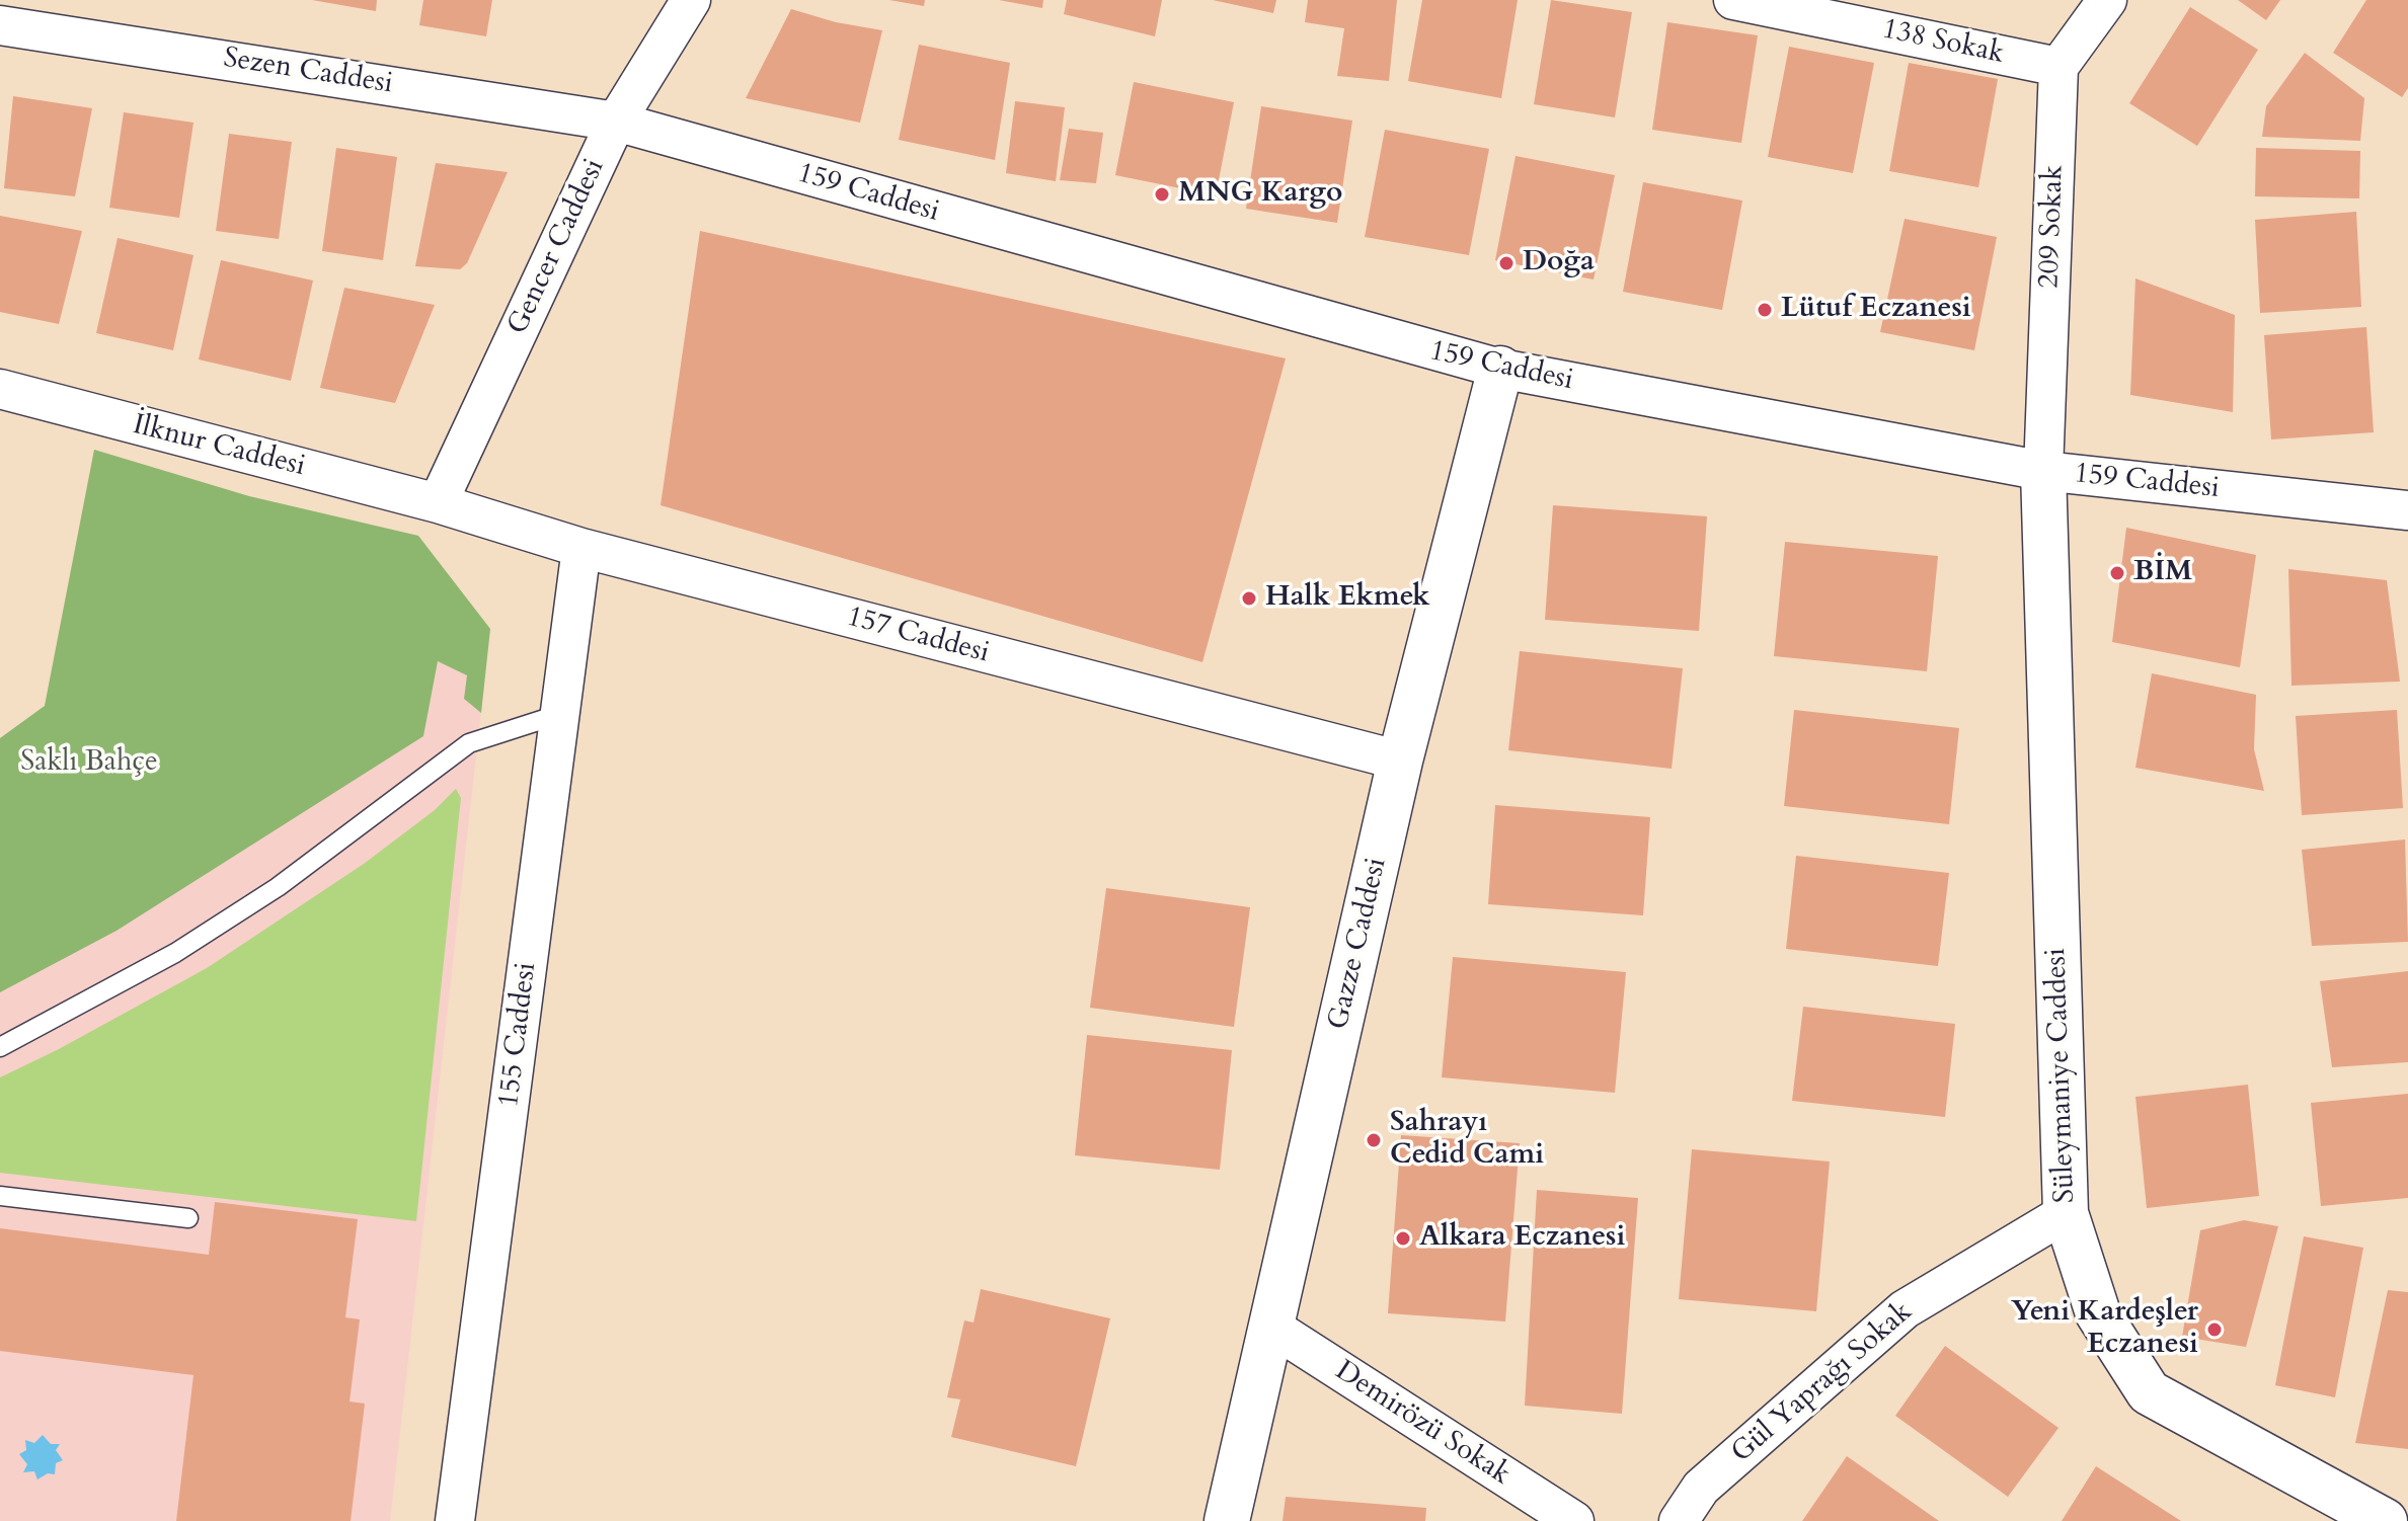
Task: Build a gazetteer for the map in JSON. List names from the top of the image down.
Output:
{
  "streets": {
    "main road": ["Gazze Caddesi", "Süleymaniye Caddesi"],
    "street": [
      "138 Sokak",
      "Sezen Caddesi",
      "159 Caddesi",
      "209 Sokak",
      "Gencer Caddesi",
      "İlknur Caddesi",
      "157 Caddesi",
      "155 Caddesi",
      "Gül Yaprağı Sokak",
      "Demirözü Sokak"
    ]
  },
  "crossings": [
    ["138 Sokak", "209 Sokak"],
    ["Sezen Caddesi", "159 Caddesi"],
    ["Sezen Caddesi", "Gencer Caddesi"],
    ["159 Caddesi", "209 Sokak"],
    ["159 Caddesi", "Gencer Caddesi"],
    ["159 Caddesi", "Gazze Caddesi"],
    ["159 Caddesi", "Süleymaniye Caddesi"],
    ["209 Sokak", "Süleymaniye Caddesi"],
    ["Gencer Caddesi", "İlknur Caddesi"],
    ["Gencer Caddesi", "157 Caddesi"],
    ["İlknur Caddesi", "157 Caddesi"],
    ["157 Caddesi", "Gazze Caddesi"],
    ["157 Caddesi", "155 Caddesi"],
    ["Gazze Caddesi", "Demirözü Sokak"],
    ["Süleymaniye Caddesi", "Gül Yaprağı Sokak"]
  ],
  "parks": ["Saklı Bahçe"],
  "places": [
    "MNG Kargo",
    "Doğa",
    "Lütuf Eczanesi",
    "BİM",
    "Halk Ekmek",
    "Sahrayı Cedid Cami",
    "Alkara Eczanesi",
    "Yeni Kardeşler Eczanesi"
  ]
}
